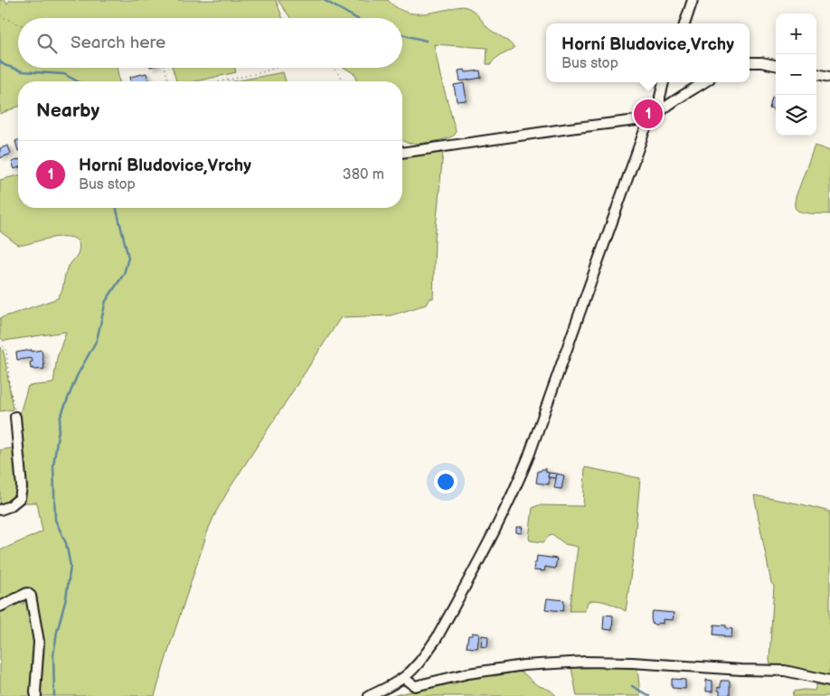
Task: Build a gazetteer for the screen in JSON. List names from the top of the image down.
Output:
{
  "page": {
    "map_buttons": ["+", "−"],
    "search": "Search here",
    "popup": ["Horní Bludovice,Vrchy", "Bus stop"],
    "heading": "Nearby",
    "pins": "1",
    "list": [
      {
        "mark": "1",
        "name": "Horní Bludovice,Vrchy",
        "note": "Bus stop",
        "value": "380 m"
      }
    ]
  }
}
